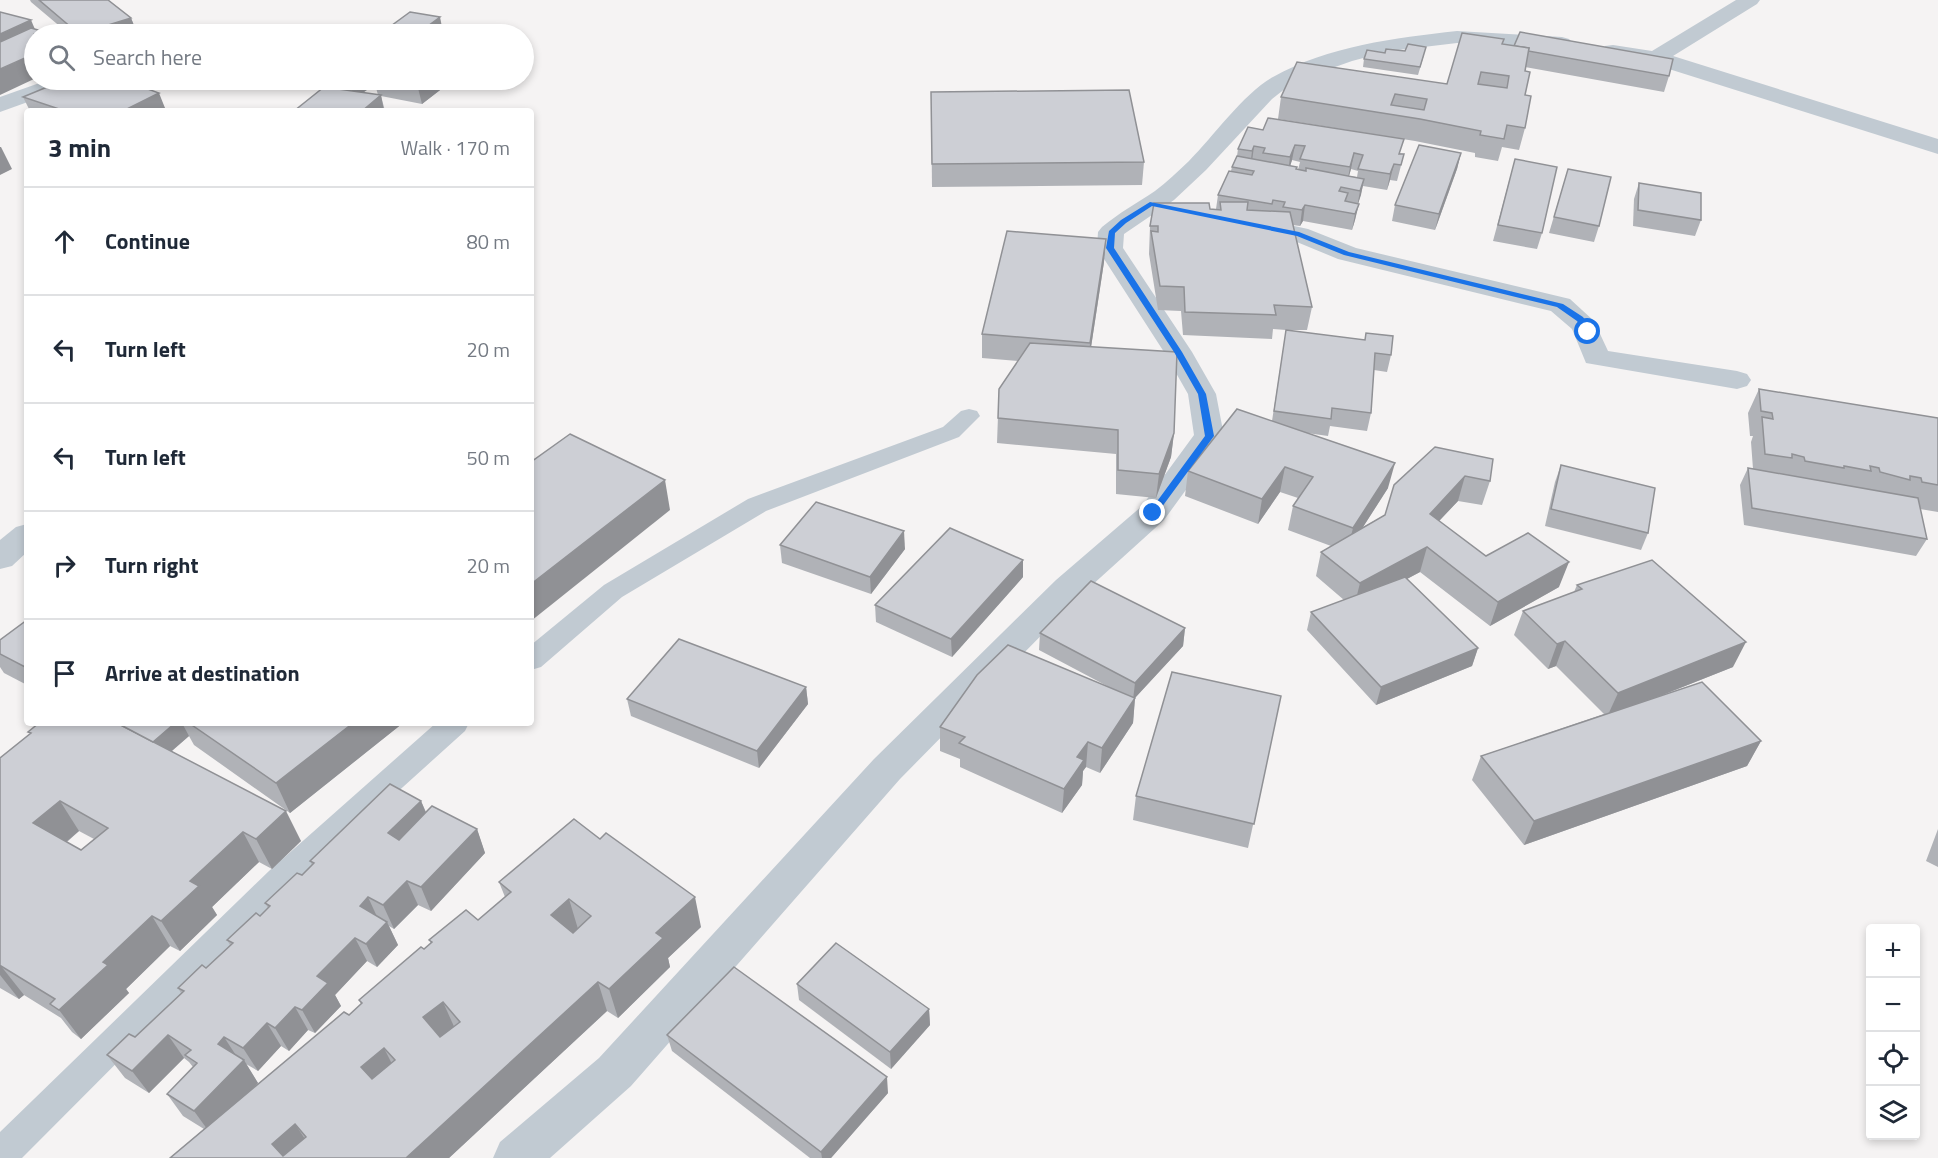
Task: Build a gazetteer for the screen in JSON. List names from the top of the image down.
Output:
{
  "page": {
    "search": "Search here",
    "heading": ["3 min", "Walk · 170 m"],
    "list": [
      ["Continue", "80 m"],
      ["Turn left", "20 m"],
      ["Turn left", "50 m"],
      ["Turn right", "20 m"],
      "Arrive at destination"
    ],
    "map_buttons": ["+", "−"]
  }
}
